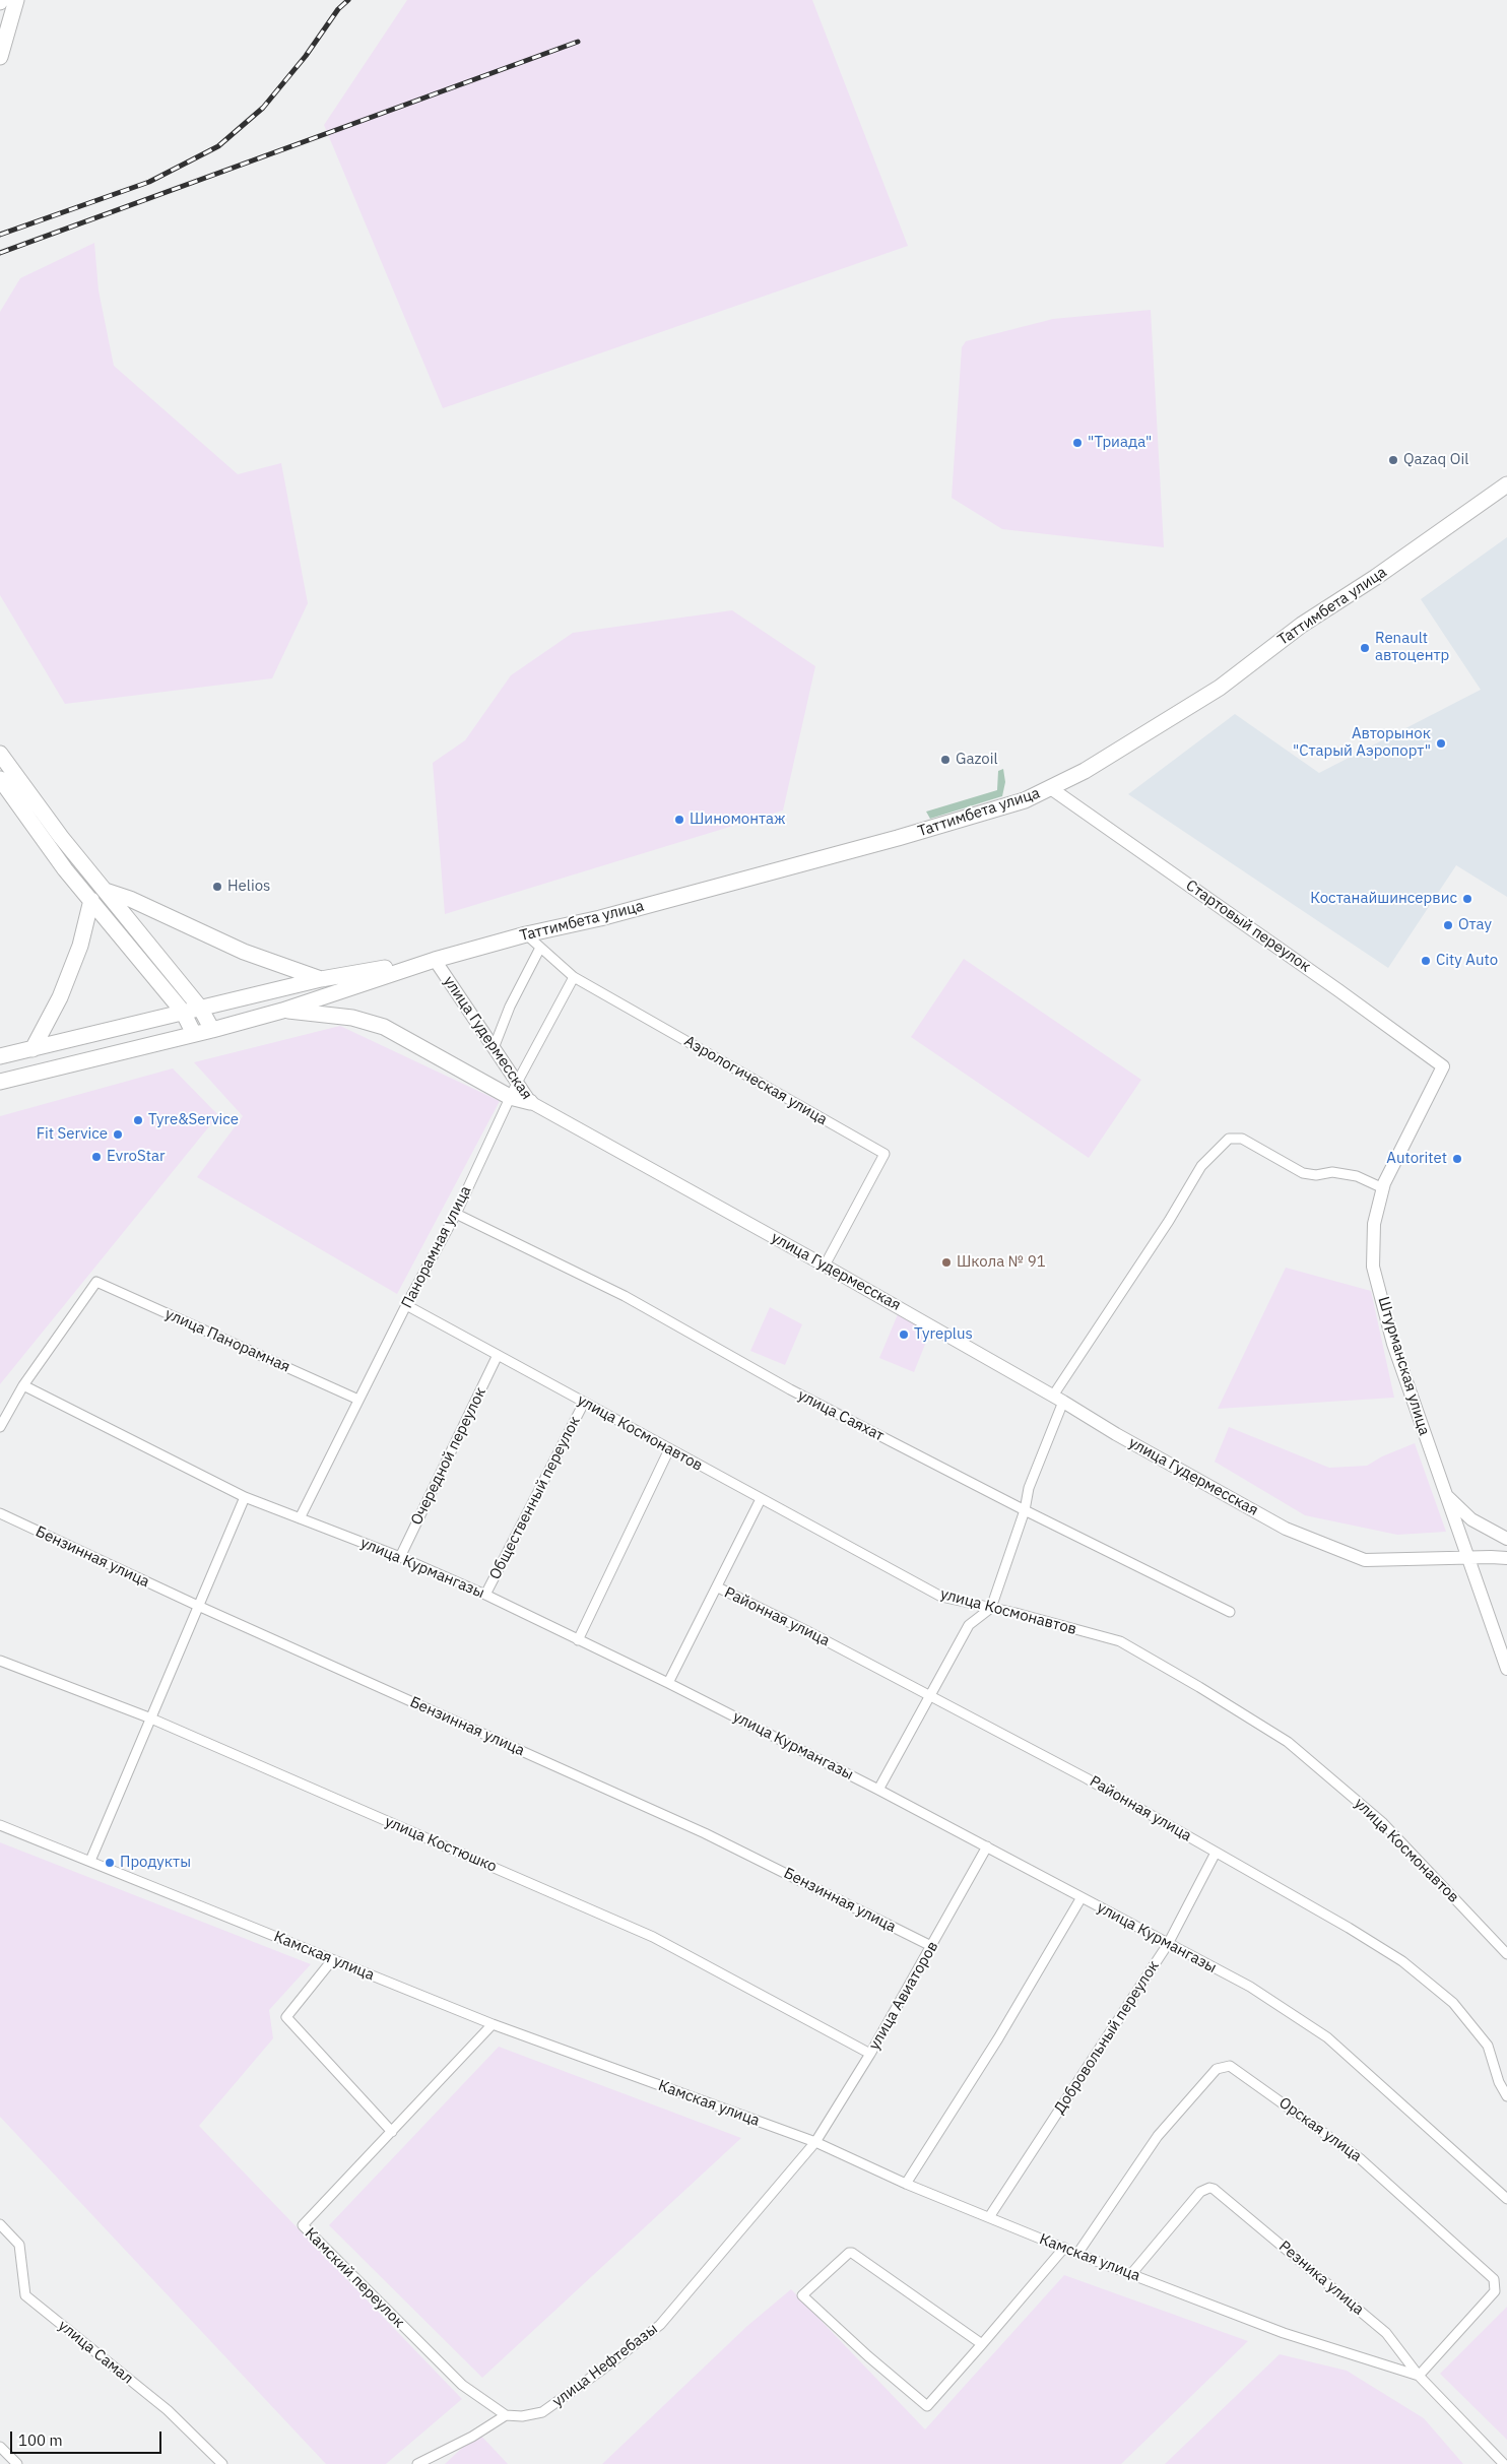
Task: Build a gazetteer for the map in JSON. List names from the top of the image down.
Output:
{
  "streets": {
    "main road": [
      "Таттимбета улица",
      "Стартовый переулок",
      "улица Гудермесская",
      "Штурманская улица"
    ],
    "street": [
      "Аэрологическая улица",
      "Панорамная улица",
      "улица Панорамная",
      "улица Саяхат",
      "улица Космонавтов",
      "Очередной переулок",
      "Общественный переулок",
      "Бензинная улица",
      "улица Курмангазы",
      "Районная улица",
      "улица Костюшко",
      "Камская улица",
      "улица Авиаторов",
      "Добровольный переулок",
      "Орская улица",
      "Камский переулок",
      "Резника улица",
      "улица Самал",
      "улица Нефтебазы"
    ]
  },
  "crossings": [
    ["Таттимбета улица", "Стартовый переулок"],
    ["Таттимбета улица", "улица Гудермесская"],
    ["Таттимбета улица", "Аэрологическая улица"],
    ["Стартовый переулок", "Штурманская улица"],
    ["улица Гудермесская", "Аэрологическая улица"],
    ["улица Гудермесская", "Панорамная улица"],
    ["улица Гудермесская", "Штурманская улица"],
    ["Аэрологическая улица", "Панорамная улица"],
    ["Панорамная улица", "улица Панорамная"],
    ["Панорамная улица", "улица Саяхат"],
    ["Панорамная улица", "улица Космонавтов"],
    ["Панорамная улица", "улица Курмангазы"],
    ["улица Панорамная", "улица Курмангазы"],
    ["улица Космонавтов", "Очередной переулок"],
    ["улица Космонавтов", "Общественный переулок"],
    ["Очередной переулок", "улица Курмангазы"],
    ["Общественный переулок", "улица Курмангазы"],
    ["Бензинная улица", "улица Авиаторов"],
    ["улица Курмангазы", "улица Авиаторов"],
    ["улица Курмангазы", "Добровольный переулок"],
    ["Районная улица", "Добровольный переулок"],
    ["улица Костюшко", "улица Авиаторов"],
    ["Камская улица", "улица Авиаторов"],
    ["Камская улица", "Добровольный переулок"],
    ["Камская улица", "Орская улица"],
    ["Камская улица", "Камский переулок"],
    ["Камская улица", "Резника улица"],
    ["Камская улица", "улица Нефтебазы"],
    ["улица Авиаторов", "улица Нефтебазы"],
    ["Орская улица", "Резника улица"],
    ["Камский переулок", "улица Нефтебазы"]
  ],
  "places": [
    "\"Триада\"",
    "Qazaq Oil",
    "Renault автоцентр",
    "Авторынок \"Старый Аэропорт\"",
    "Gazoil",
    "Шиномонтаж",
    "Helios",
    "Костанайшинсервис",
    "Отау",
    "City Auto",
    "Tyre&Service",
    "Fit Service",
    "EvroStar",
    "Autoritet",
    "Школа № 91",
    "Tyreplus",
    "Продукты"
  ],
  "scale_bar": "100 m"
}
